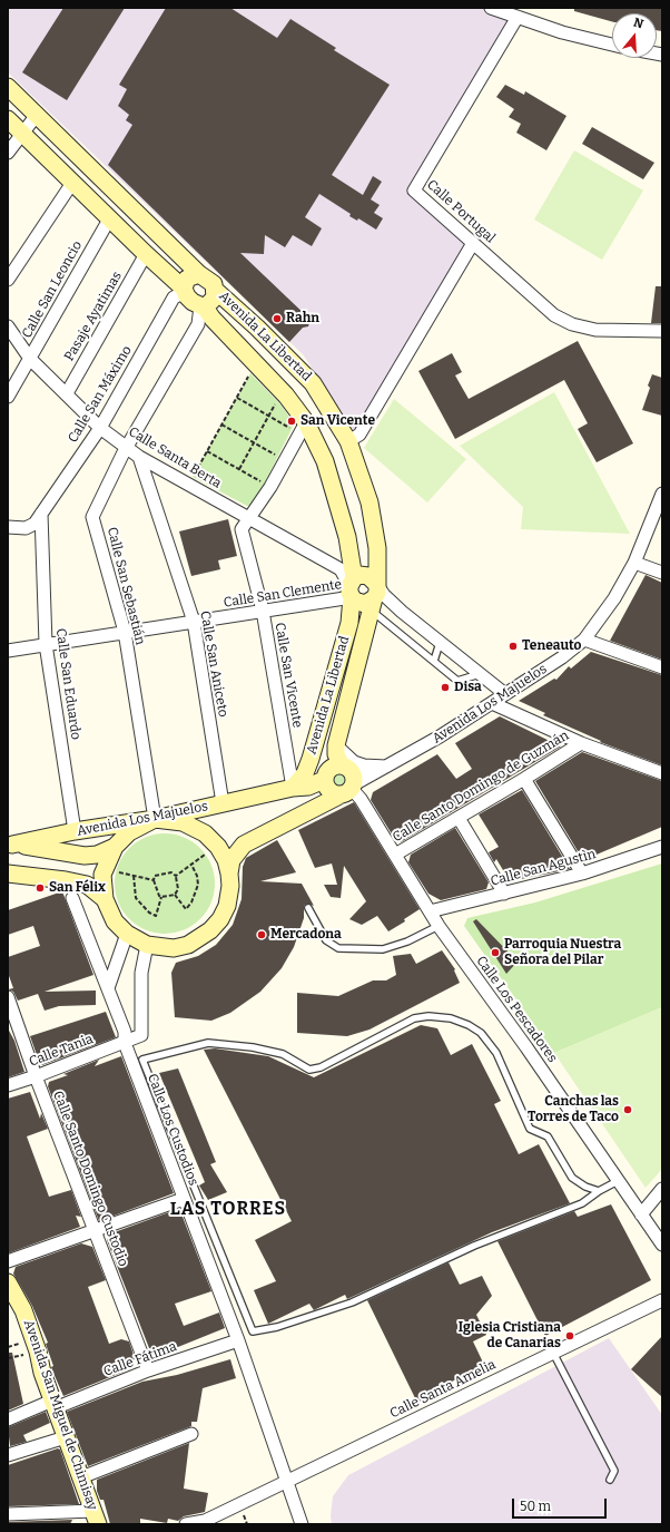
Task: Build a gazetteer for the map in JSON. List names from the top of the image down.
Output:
{
  "streets": {
    "street": [
      "Calle Portugal",
      "Calle San Leoncio",
      "Pasaje Ayatimas",
      "Avenida La Libertad",
      "Calle San Máximo",
      "Calle Santa Berta",
      "Calle San Sebastián",
      "Calle San Clemente",
      "Calle San Aniceto",
      "Calle San Vicente",
      "Calle San Eduardo",
      "Avenida Los Majuelos",
      "Calle Santo Domingo de Guzmán",
      "Calle San Agustìn",
      "Calle Los Pescadores",
      "Calle Tania",
      "Calle Los Custodios",
      "Calle Santo Domingo Custodio",
      "Calle Fátima",
      "Calle Santa Amelia",
      "Avenida San Miguel de Chimisay"
    ]
  },
  "crossings": [
    ["Calle San Leoncio", "Calle Santa Berta"],
    ["Pasaje Ayatimas", "Calle Santa Berta"],
    ["Avenida La Libertad", "Calle San Máximo"],
    ["Avenida La Libertad", "Calle Santa Berta"],
    ["Avenida La Libertad", "Calle San Sebastián"],
    ["Avenida La Libertad", "Calle San Clemente"],
    ["Avenida La Libertad", "Calle San Vicente"],
    ["Avenida La Libertad", "Avenida Los Majuelos"],
    ["Avenida La Libertad", "Calle Los Pescadores"],
    ["Calle San Máximo", "Calle Santa Berta"],
    ["Calle San Máximo", "Calle San Sebastián"],
    ["Calle San Máximo", "Calle San Eduardo"],
    ["Calle Santa Berta", "Calle San Sebastián"],
    ["Calle Santa Berta", "Calle San Clemente"],
    ["Calle Santa Berta", "Calle San Aniceto"],
    ["Calle Santa Berta", "Calle San Vicente"],
    ["Calle San Sebastián", "Calle San Clemente"],
    ["Calle San Sebastián", "Avenida Los Majuelos"],
    ["Calle San Clemente", "Calle San Aniceto"],
    ["Calle San Clemente", "Calle San Vicente"],
    ["Calle San Clemente", "Calle San Eduardo"],
    ["Calle San Aniceto", "Avenida Los Majuelos"],
    ["Calle San Vicente", "Avenida Los Majuelos"],
    ["Calle San Eduardo", "Avenida Los Majuelos"],
    ["Avenida Los Majuelos", "Calle Los Pescadores"],
    ["Calle Santo Domingo de Guzmán", "Calle Los Pescadores"],
    ["Calle San Agustìn", "Calle Los Pescadores"],
    ["Calle Tania", "Calle Los Custodios"],
    ["Calle Tania", "Calle Santo Domingo Custodio"],
    ["Calle Los Custodios", "Calle Fátima"],
    ["Calle Los Custodios", "Calle Santa Amelia"],
    ["Calle Santo Domingo Custodio", "Calle Fátima"],
    ["Calle Fátima", "Avenida San Miguel de Chimisay"]
  ],
  "districts": ["LAS TORRES"],
  "places": [
    "Rahn",
    "San Vicente",
    "Teneauto",
    "Disa",
    "San Félix",
    "Mercadona",
    "Parroquia Nuestra Señora del Pilar",
    "Canchas las Torres de Taco",
    "Iglesia Cristiana de Canarias"
  ],
  "scale_bar": "50 m",
  "north": "top"
}
